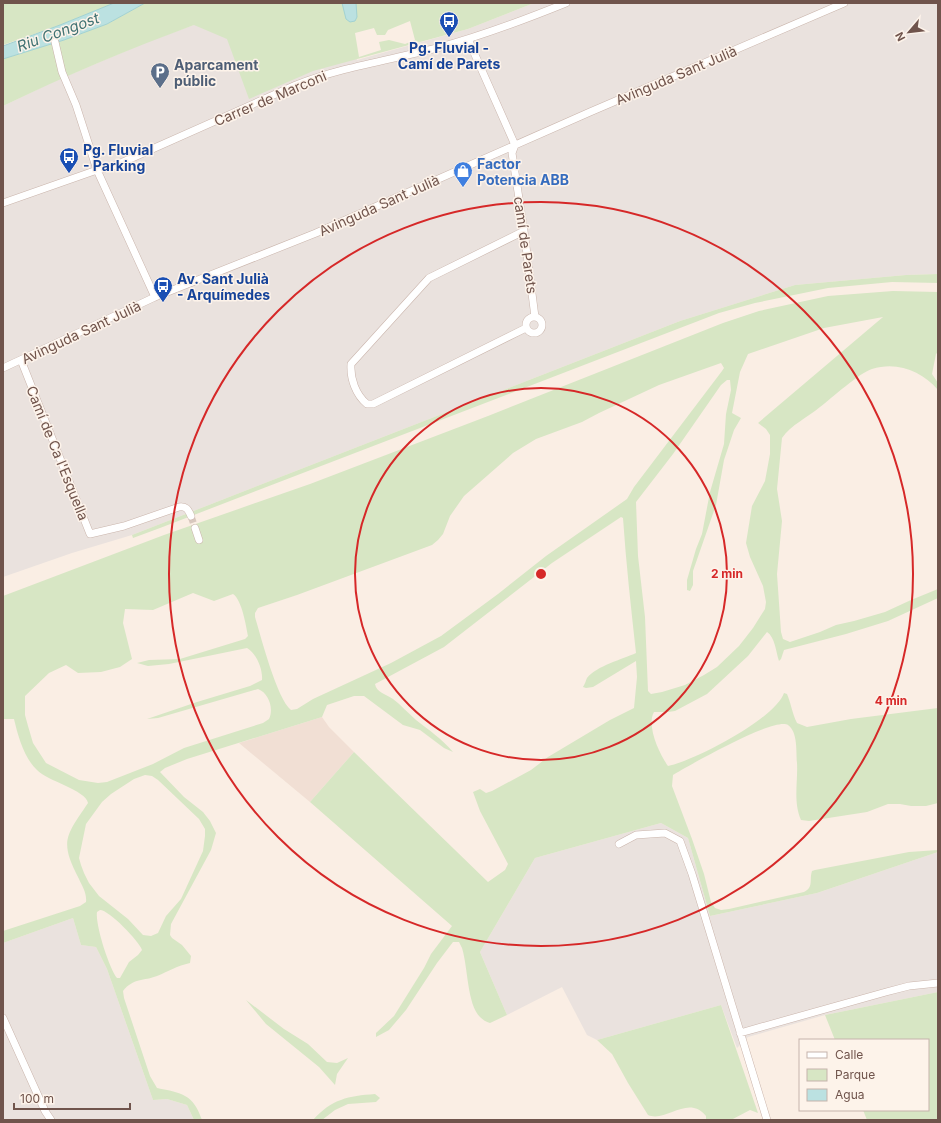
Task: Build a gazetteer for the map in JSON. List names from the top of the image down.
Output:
{
  "streets": {
    "street": [
      "Avinguda Sant Julià",
      "Carrer de Marconi",
      "camí de Parets",
      "Camí de Ca l'Esquella"
    ]
  },
  "crossings": [
    ["Avinguda Sant Julià", "camí de Parets"],
    ["Avinguda Sant Julià", "Camí de Ca l'Esquella"],
    ["Carrer de Marconi", "camí de Parets"]
  ],
  "water": ["Riu Congost"],
  "places": {
    "bus stop": ["Pg. Fluvial - Camí de Parets", "Pg. Fluvial - Parking", "Av. Sant Julià - Arquímedes"],
    "parking": ["Aparcament públic"],
    "shop": ["Factor Potencia ABB"]
  },
  "legend": ["Calle", "Parque", "Agua"],
  "scale_bar": "100 m",
  "north": "bottom left",
  "rings": ["2 min", "4 min"]
}
